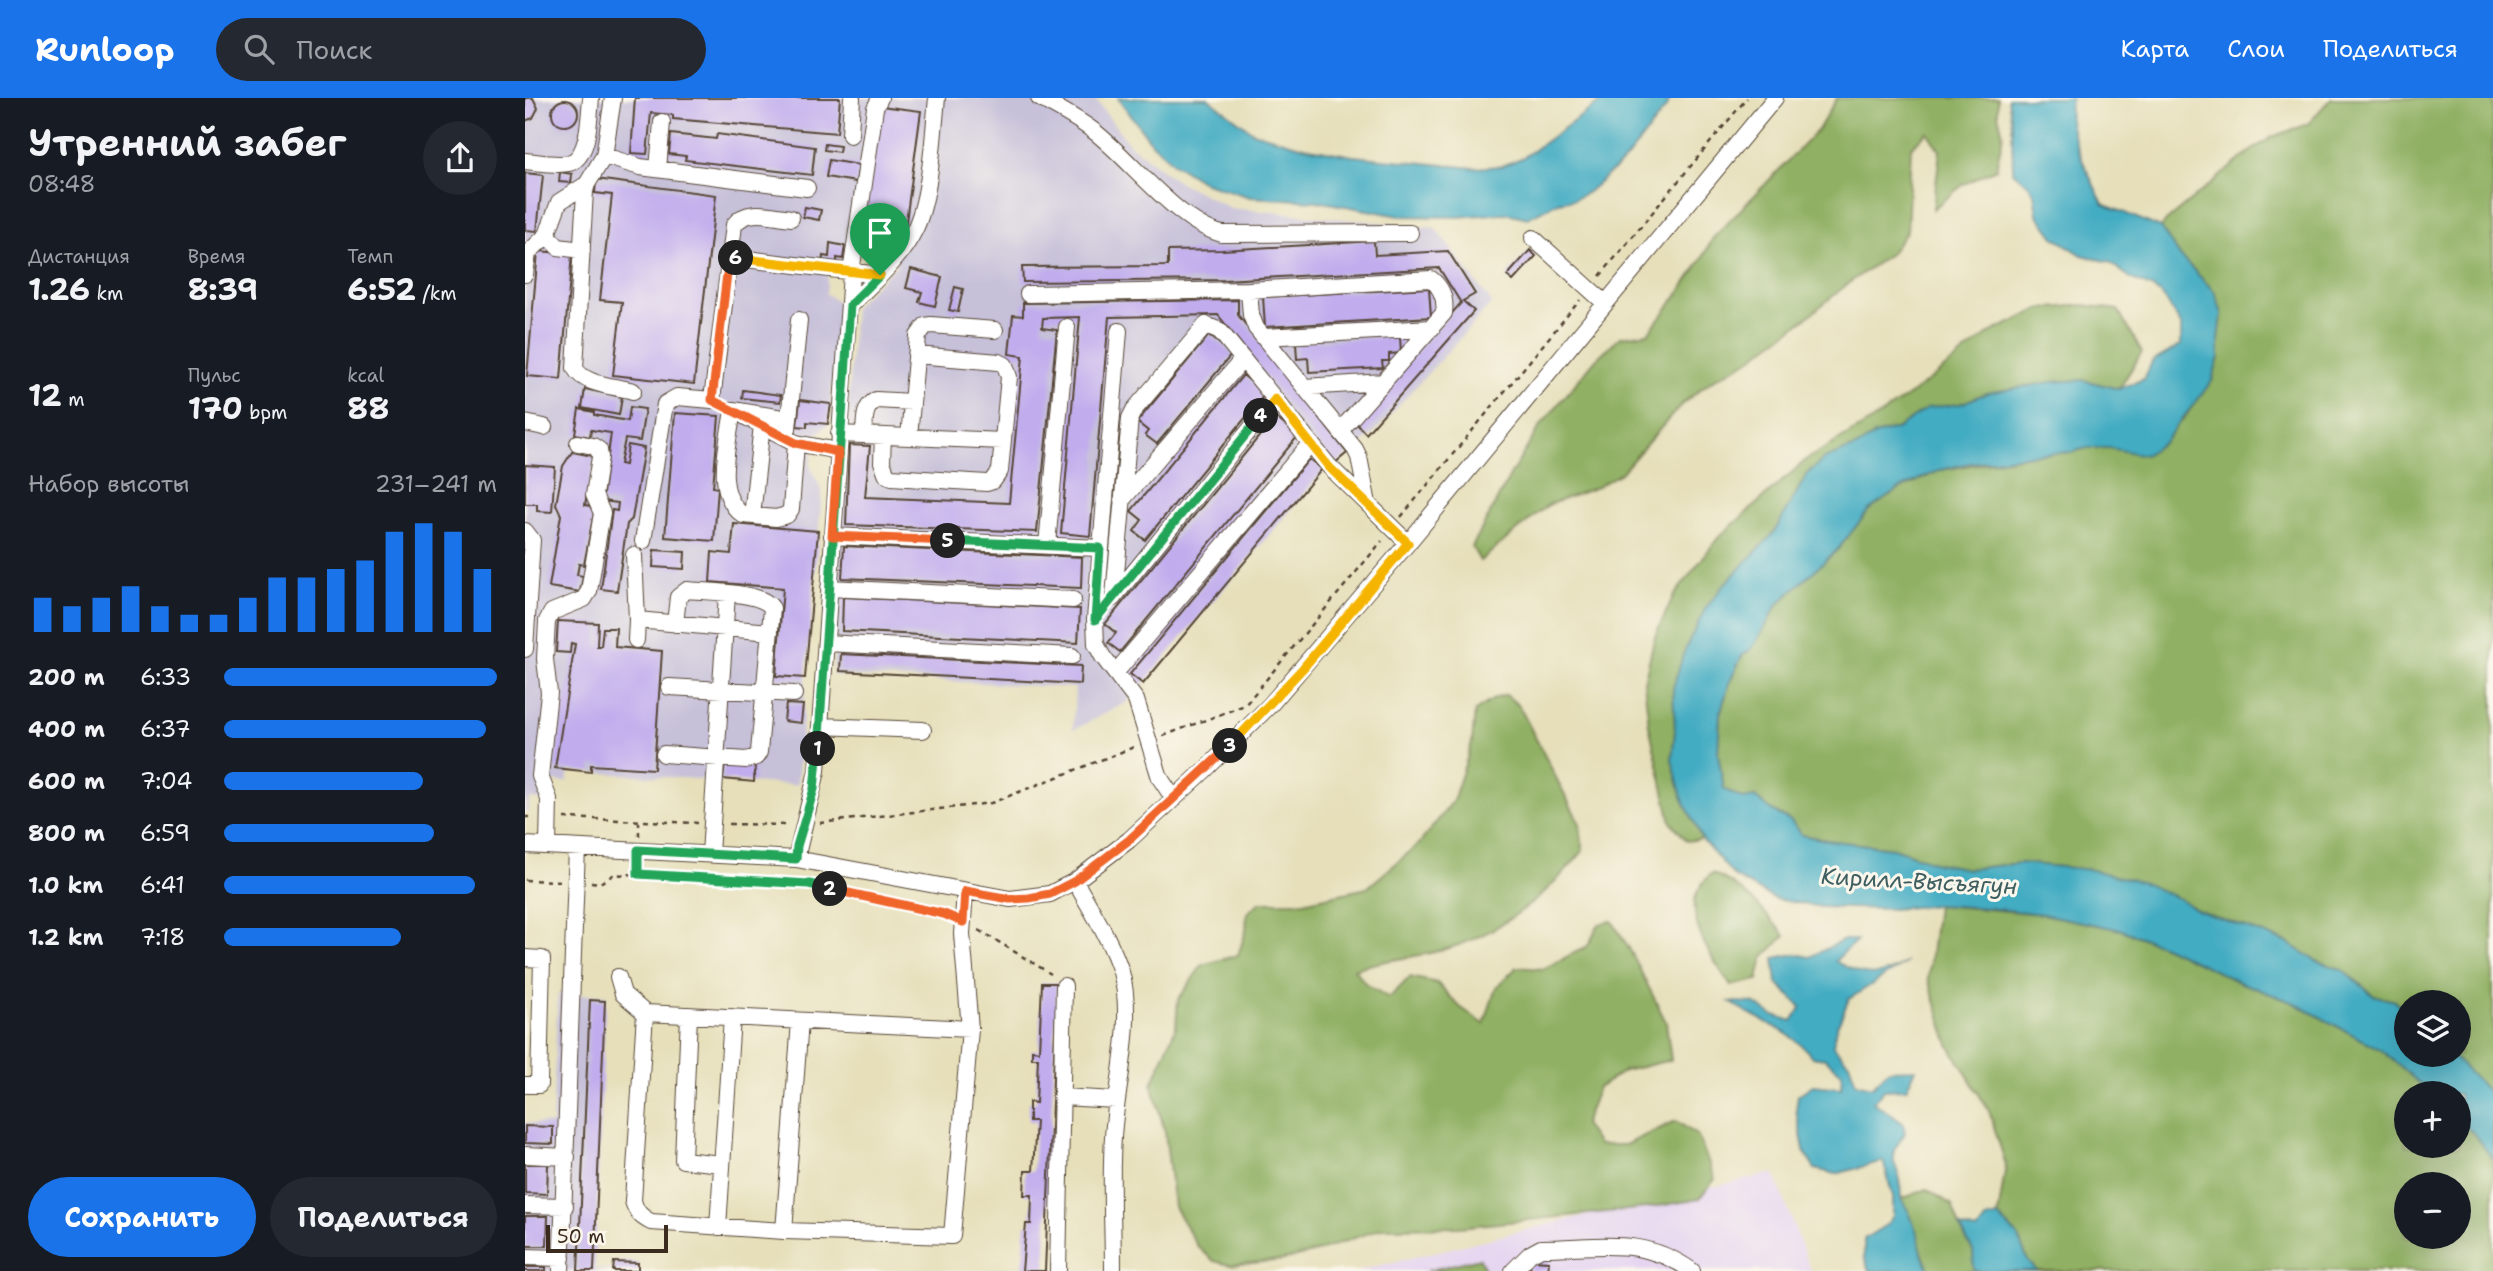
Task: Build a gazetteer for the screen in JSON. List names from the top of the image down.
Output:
{
  "water": ["Кирилл-Высъягун"],
  "scale_bar": "50 m",
  "page": {
    "header": "Runloop",
    "search": "Поиск",
    "nav": ["Карта", "Слои", "Поделиться"],
    "heading": ["Утренний забег", "08:48"],
    "stats": [
      ["Дистанция", "1.26 km"],
      ["Время", "8:39"],
      ["Темп", "6:52 /km"],
      ["12 m"],
      ["Пульс", "170 bpm"],
      ["kcal", "88"]
    ],
    "pins": [
      "6",
      "4",
      "5",
      "3",
      "1",
      "2"
    ],
    "chart": ["Набор высоты", "231–241 m"],
    "list": [
      {
        "name": "200 m",
        "note": "6:33"
      },
      {
        "name": "400 m",
        "note": "6:37"
      },
      {
        "name": "600 m",
        "note": "7:04"
      },
      {
        "name": "800 m",
        "note": "6:59"
      },
      {
        "name": "1.0 km",
        "note": "6:41"
      },
      {
        "name": "1.2 km",
        "note": "7:18"
      }
    ],
    "map_buttons": ["+", "−"],
    "buttons": ["Сохранить", "Поделиться"],
    "scale": "50 m"
  }
}
